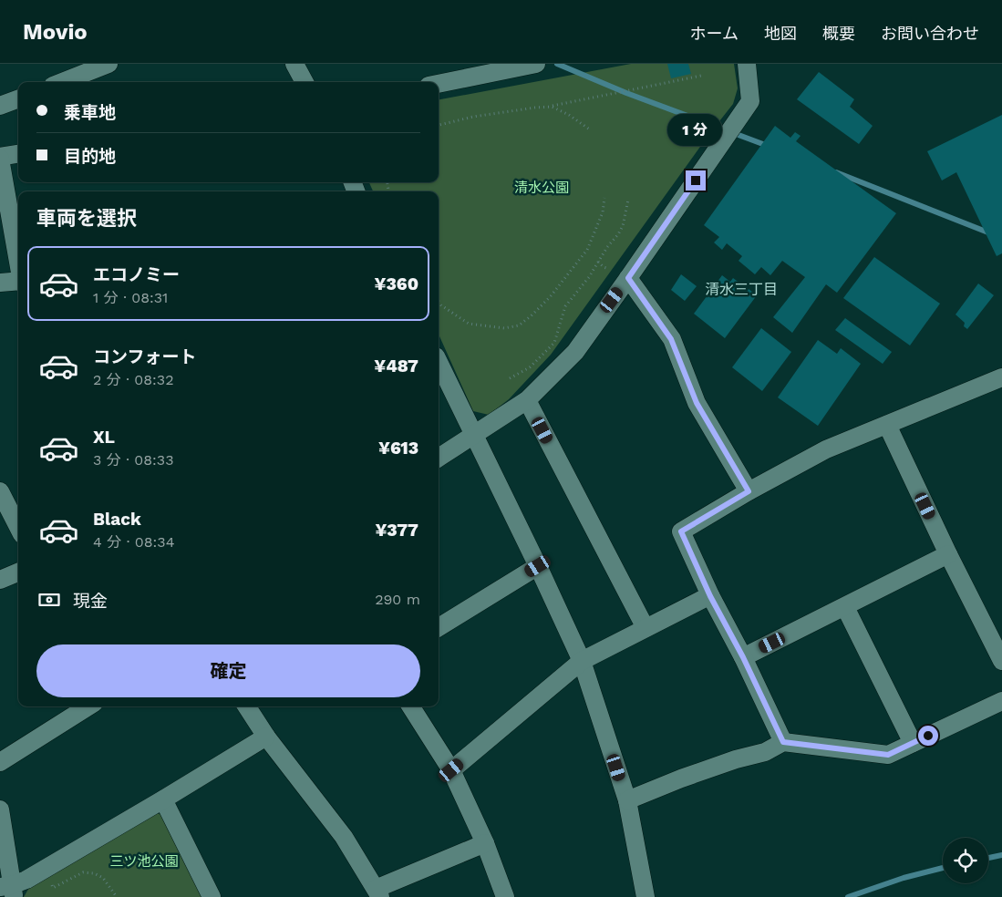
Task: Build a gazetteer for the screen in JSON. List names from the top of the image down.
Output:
{
  "districts": ["清水三丁目"],
  "parks": ["清水公園", "三ツ池公園"],
  "page": {
    "header": "Movio",
    "nav": [
      "ホーム",
      "地図",
      "概要",
      "お問い合わせ"
    ],
    "banner": ["乗車地", "目的地"],
    "bubble": "1 分",
    "heading": "車両を選択",
    "list": [
      {
        "name": "エコノミー",
        "note": "1 分 · 08:31",
        "value": "¥360"
      },
      {
        "name": "コンフォート",
        "note": "2 分 · 08:32",
        "value": "¥487"
      },
      {
        "name": "XL",
        "note": "3 分 · 08:33",
        "value": "¥613"
      },
      {
        "name": "Black",
        "note": "4 分 · 08:34",
        "value": "¥377"
      }
    ],
    "pay": ["現金", "290 m"],
    "buttons": "確定"
  }
}
